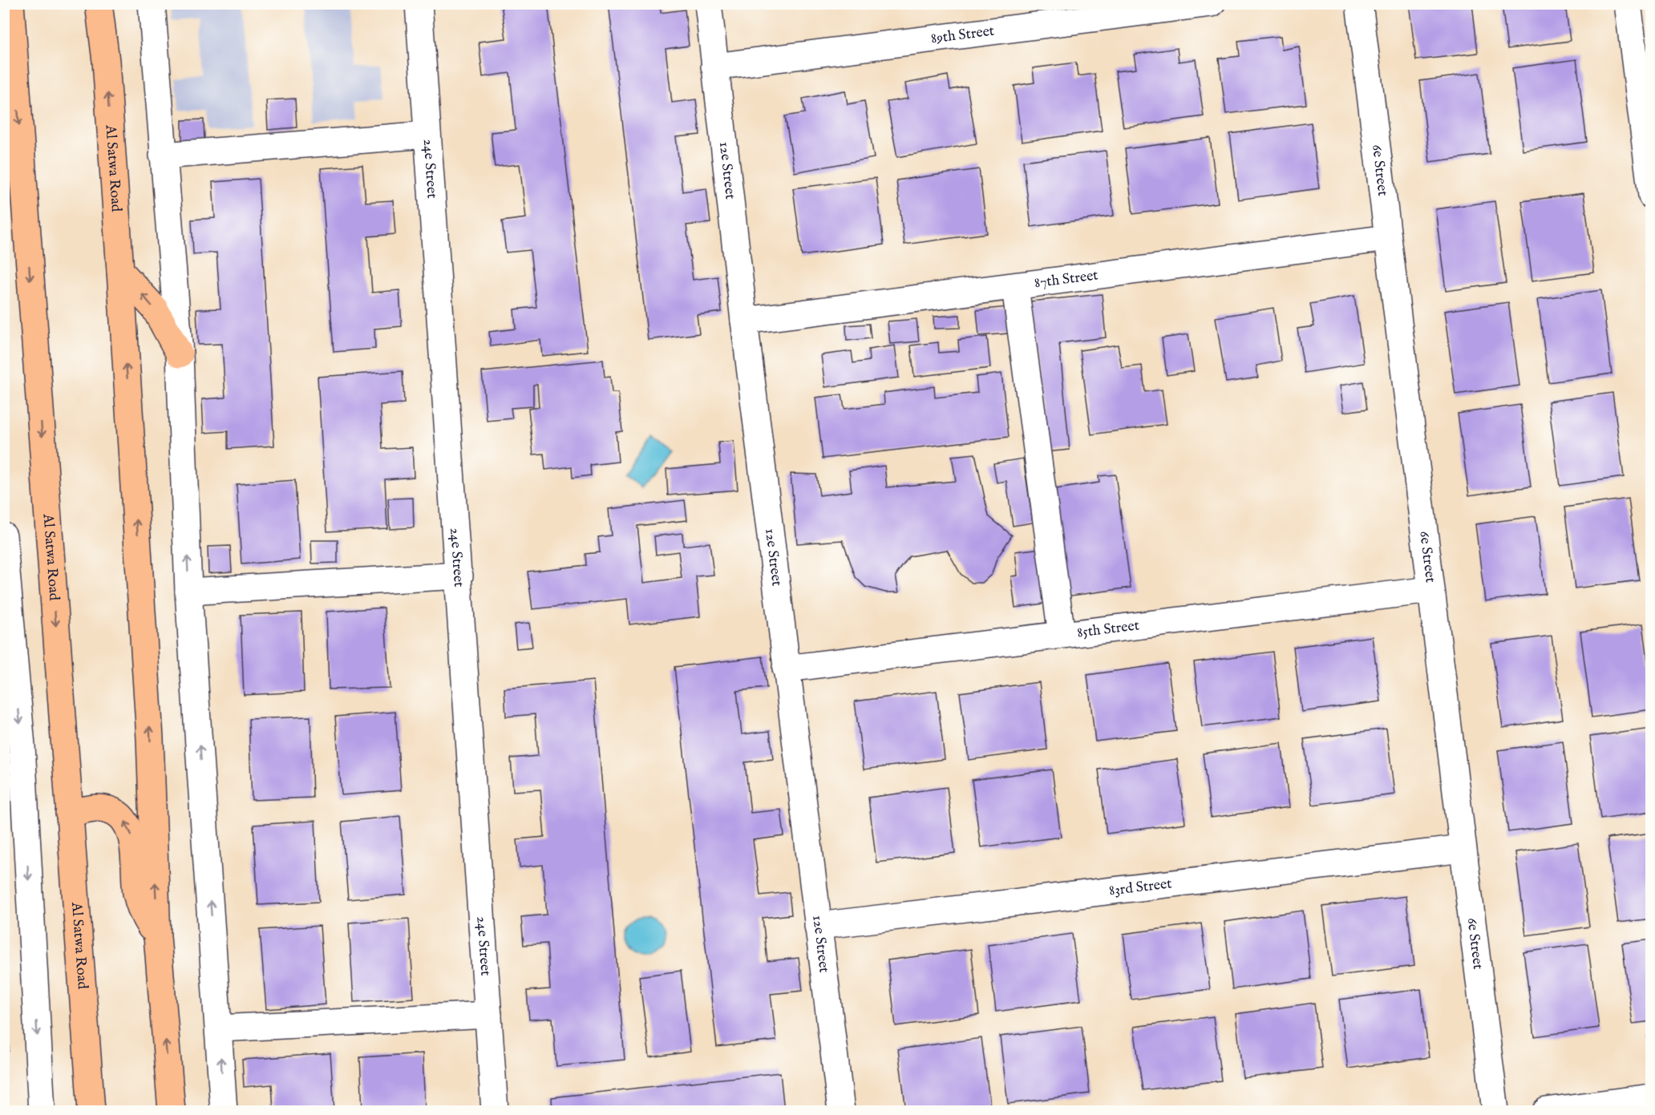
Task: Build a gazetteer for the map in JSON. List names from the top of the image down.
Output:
{
  "streets": {
    "main road": ["Al Satwa Road"],
    "street": [
      "89th Street",
      "24e Street",
      "12e Street",
      "6e Street",
      "87th Street",
      "85th Street",
      "83rd Street"
    ]
  },
  "crossings": [
    ["89th Street", "12e Street"],
    ["12e Street", "87th Street"],
    ["12e Street", "85th Street"],
    ["12e Street", "83rd Street"],
    ["6e Street", "87th Street"],
    ["6e Street", "85th Street"],
    ["6e Street", "83rd Street"]
  ]
}
